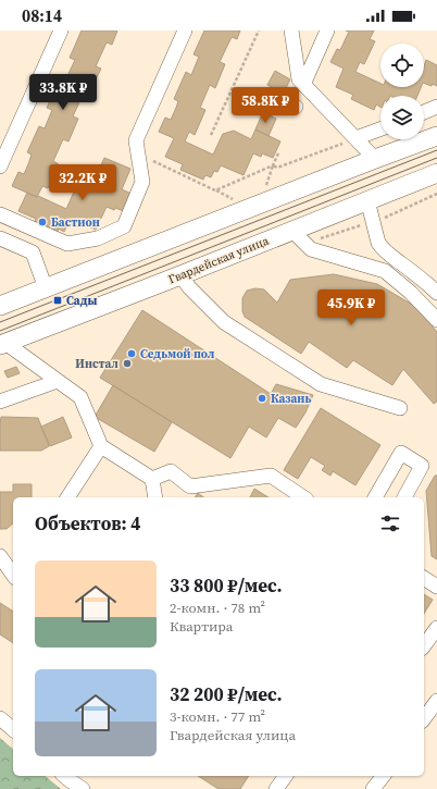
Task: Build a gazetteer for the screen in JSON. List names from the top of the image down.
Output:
{
  "streets": {
    "main road": ["Гвардейская улица"]
  },
  "places": {
    "other": [
      "Бастион",
      "Седьмой пол",
      "Инстал",
      "Казань"
    ],
    "transit": ["Сады"]
  },
  "page": {
    "status": "08:14",
    "price": [
      "33.8K ₽",
      "58.8K ₽",
      "32.2K ₽",
      "45.9K ₽"
    ],
    "heading": "Объектов: 4",
    "list": [
      {
        "name": "33 800 ₽/мес.",
        "note": "2-комн. · 78 m² · Квартира"
      },
      {
        "name": "32 200 ₽/мес.",
        "note": "3-комн. · 77 m² · Гвардейская улица"
      }
    ]
  }
}
